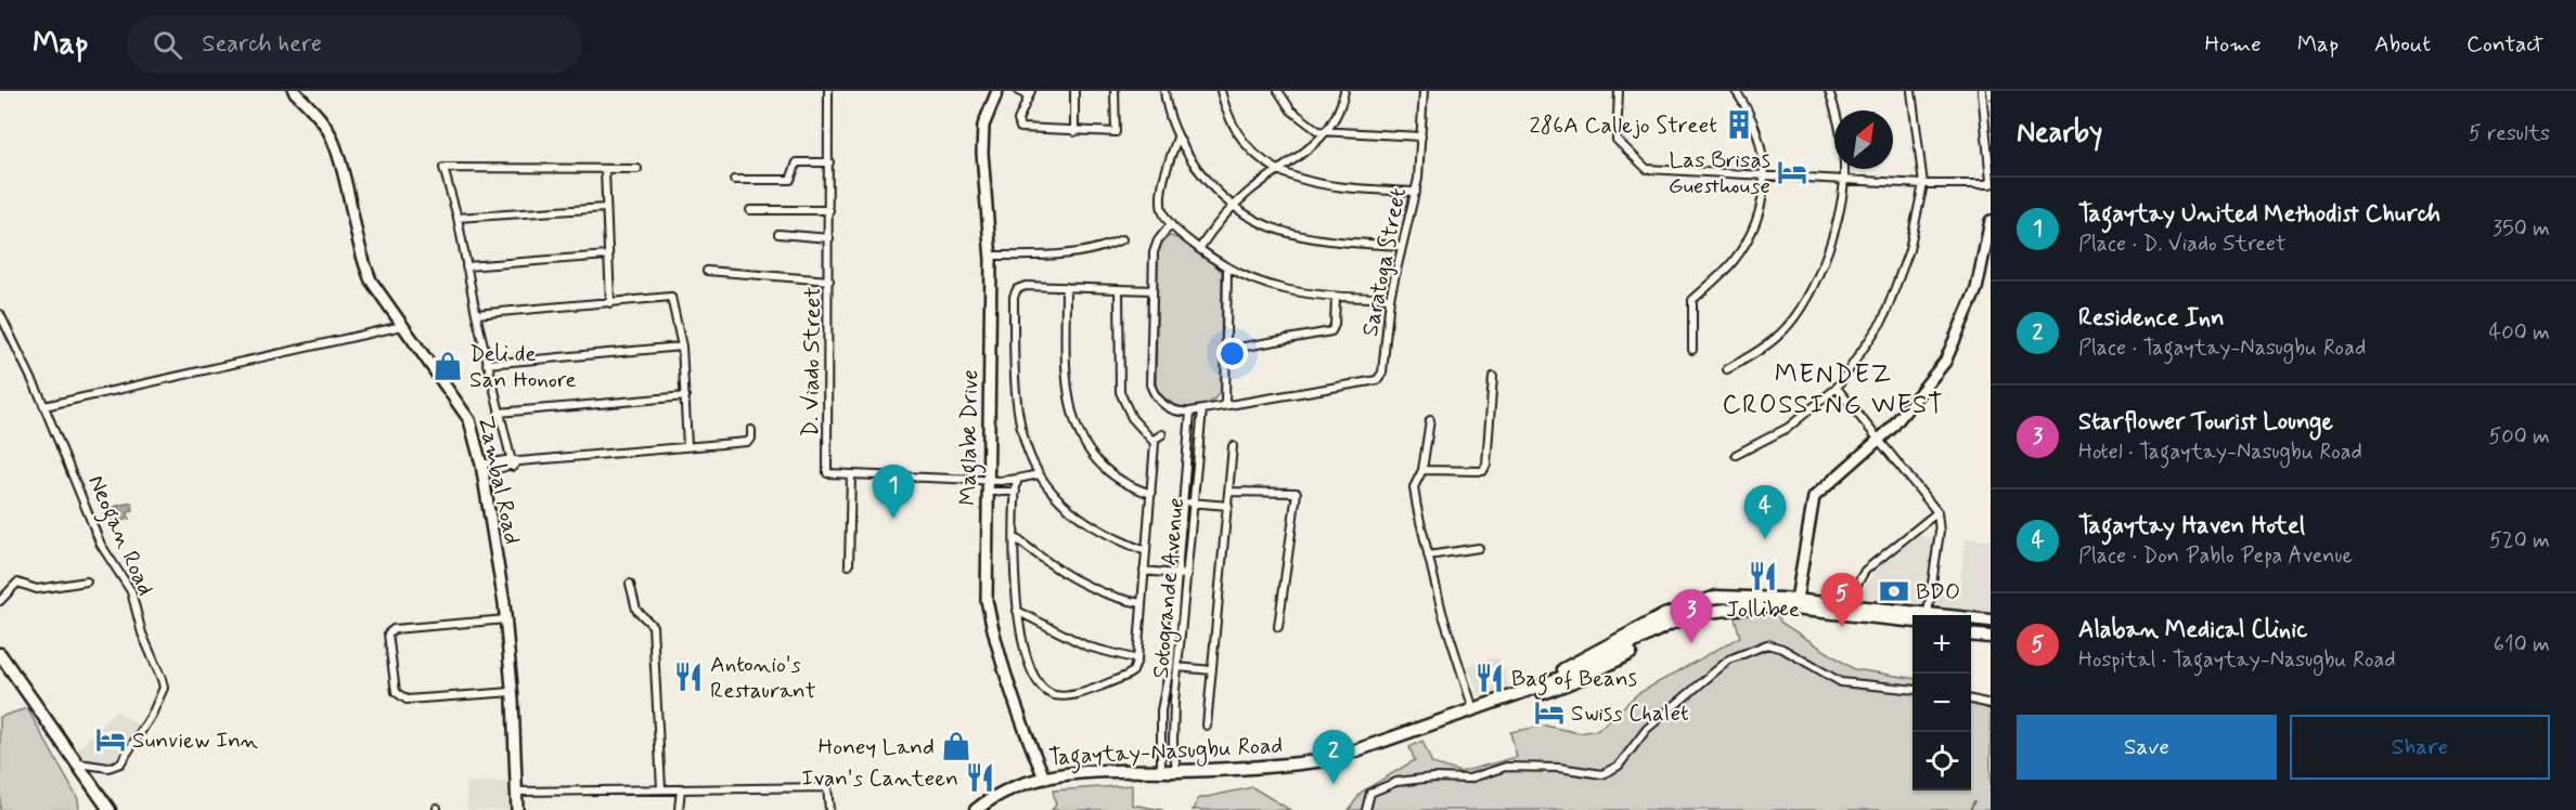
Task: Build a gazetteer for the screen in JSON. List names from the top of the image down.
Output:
{
  "streets": {
    "main road": ["Tagaytay-Nasugbu Road"],
    "street": [
      "Saratoga Street",
      "D. Viado Street",
      "Maglabe Drive",
      "Zambal Road",
      "Neogan Road",
      "Sotogrande Avenue"
    ]
  },
  "crossings": [
    ["Saratoga Street", "Sotogrande Avenue"],
    ["D. Viado Street", "Maglabe Drive"],
    ["Maglabe Drive", "Tagaytay-Nasugbu Road"],
    ["Sotogrande Avenue", "Tagaytay-Nasugbu Road"]
  ],
  "districts": ["MENDEZ CROSSING WEST"],
  "places": {
    "building": ["286A Callejo Street"],
    "hotel": ["Las Brisas Guesthouse", "Swiss Chalet", "Sunview Inn"],
    "shop": ["Deli de San Honore", "Honey Land"],
    "restaurant": [
      "Jollibee",
      "Antonio's Restaurant",
      "Bag of Beans",
      "Ivan's Canteen"
    ],
    "bank": ["BDO"]
  },
  "north": "top right",
  "page": {
    "header": "Map",
    "search": "Search here",
    "nav": [
      "Home",
      "Map",
      "About",
      "Contact"
    ],
    "heading": ["Nearby", "5 results"],
    "list": [
      {
        "mark": "1",
        "name": "Tagaytay United Methodist Church",
        "note": "Place · D. Viado Street",
        "value": "350 m"
      },
      {
        "mark": "2",
        "name": "Residence Inn",
        "note": "Place · Tagaytay-Nasugbu Road",
        "value": "400 m"
      },
      {
        "mark": "3",
        "name": "Starflower Tourist Lounge",
        "note": "Hotel · Tagaytay-Nasugbu Road",
        "value": "500 m"
      },
      {
        "mark": "4",
        "name": "Tagaytay Haven Hotel",
        "note": "Place · Don Pablo Pepa Avenue",
        "value": "520 m"
      },
      {
        "mark": "5",
        "name": "Alaban Medical Clinic",
        "note": "Hospital · Tagaytay-Nasugbu Road",
        "value": "610 m"
      }
    ],
    "pins": [
      "1",
      "4",
      "5",
      "3",
      "2"
    ],
    "map_buttons": ["+", "−"],
    "buttons": ["Save", "Share"]
  }
}
